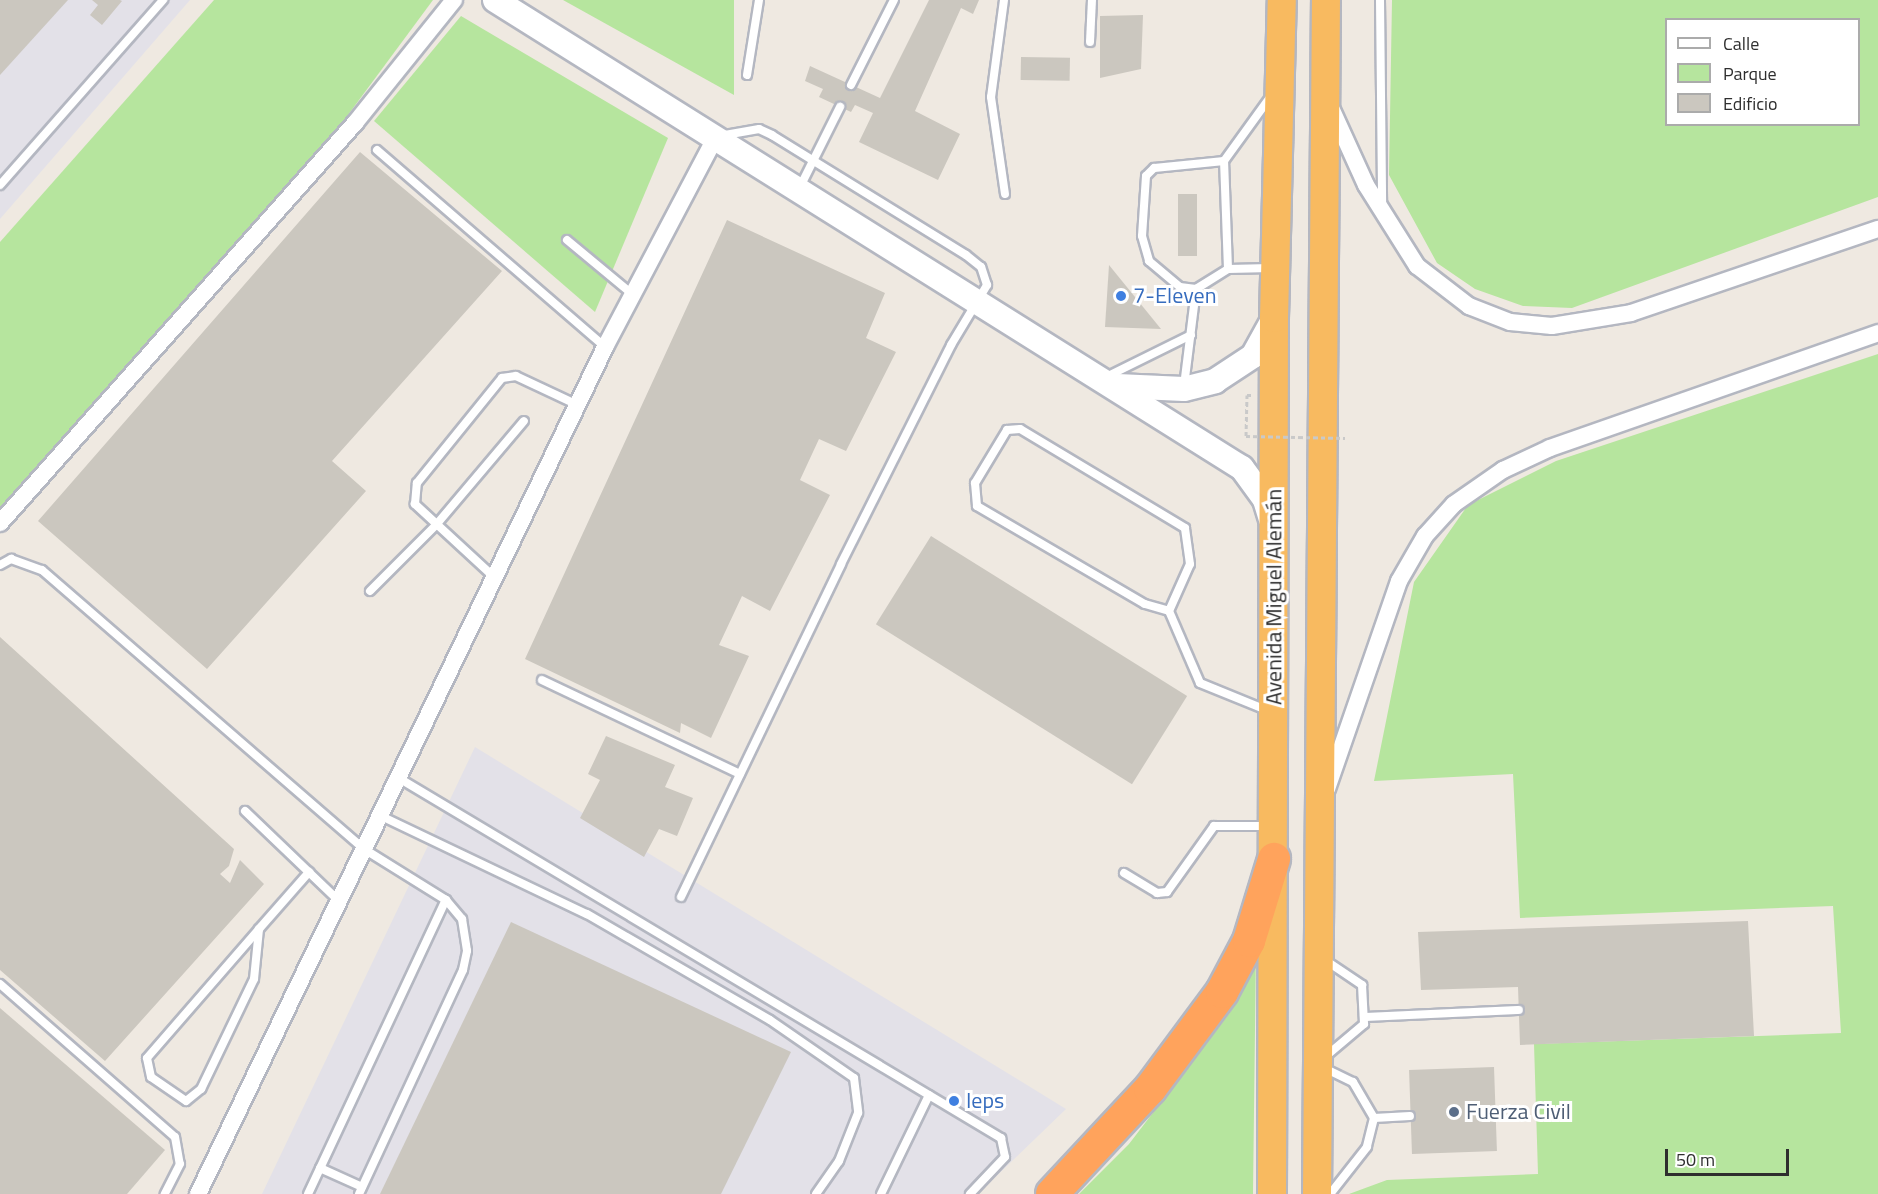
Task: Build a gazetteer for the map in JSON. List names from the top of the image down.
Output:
{
  "streets": {
    "highway": ["Avenida Miguel Alemán"]
  },
  "places": ["7-Eleven", "Ieps", "Fuerza Civil"],
  "legend": ["Calle", "Parque", "Edificio"],
  "scale_bar": "50 m"
}
